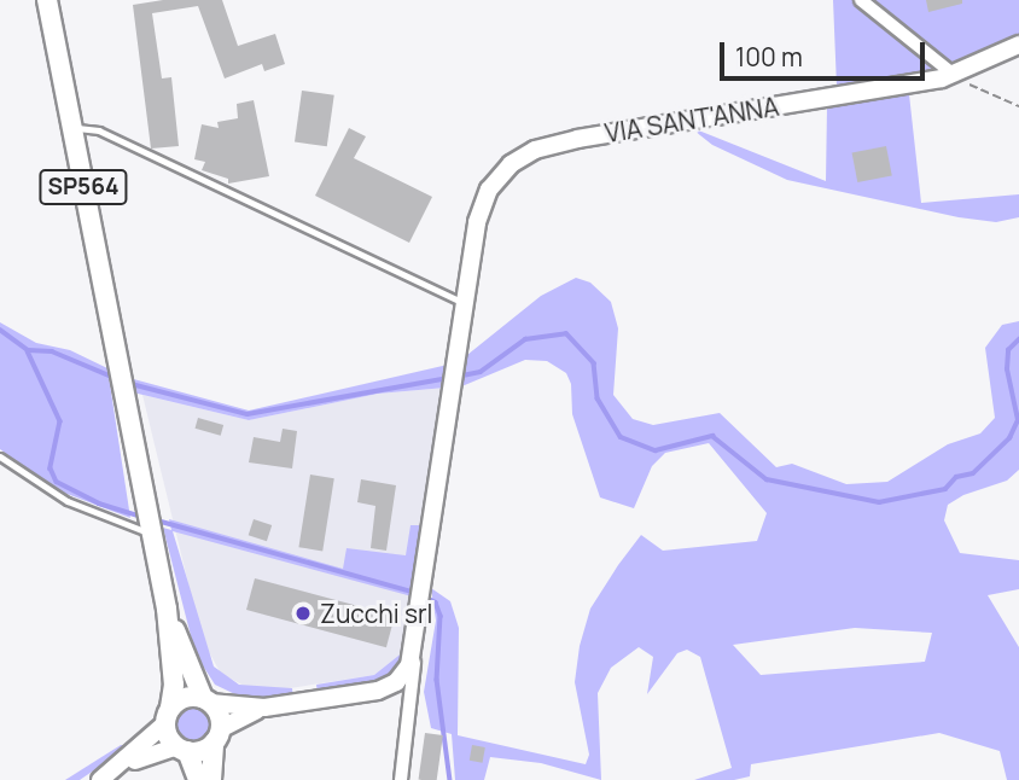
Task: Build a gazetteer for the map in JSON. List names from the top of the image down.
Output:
{
  "streets": {
    "main road": ["SP564"],
    "street": ["VIA SANT'ANNA"]
  },
  "places": ["Zucchi srl"],
  "scale_bar": "100 m"
}
